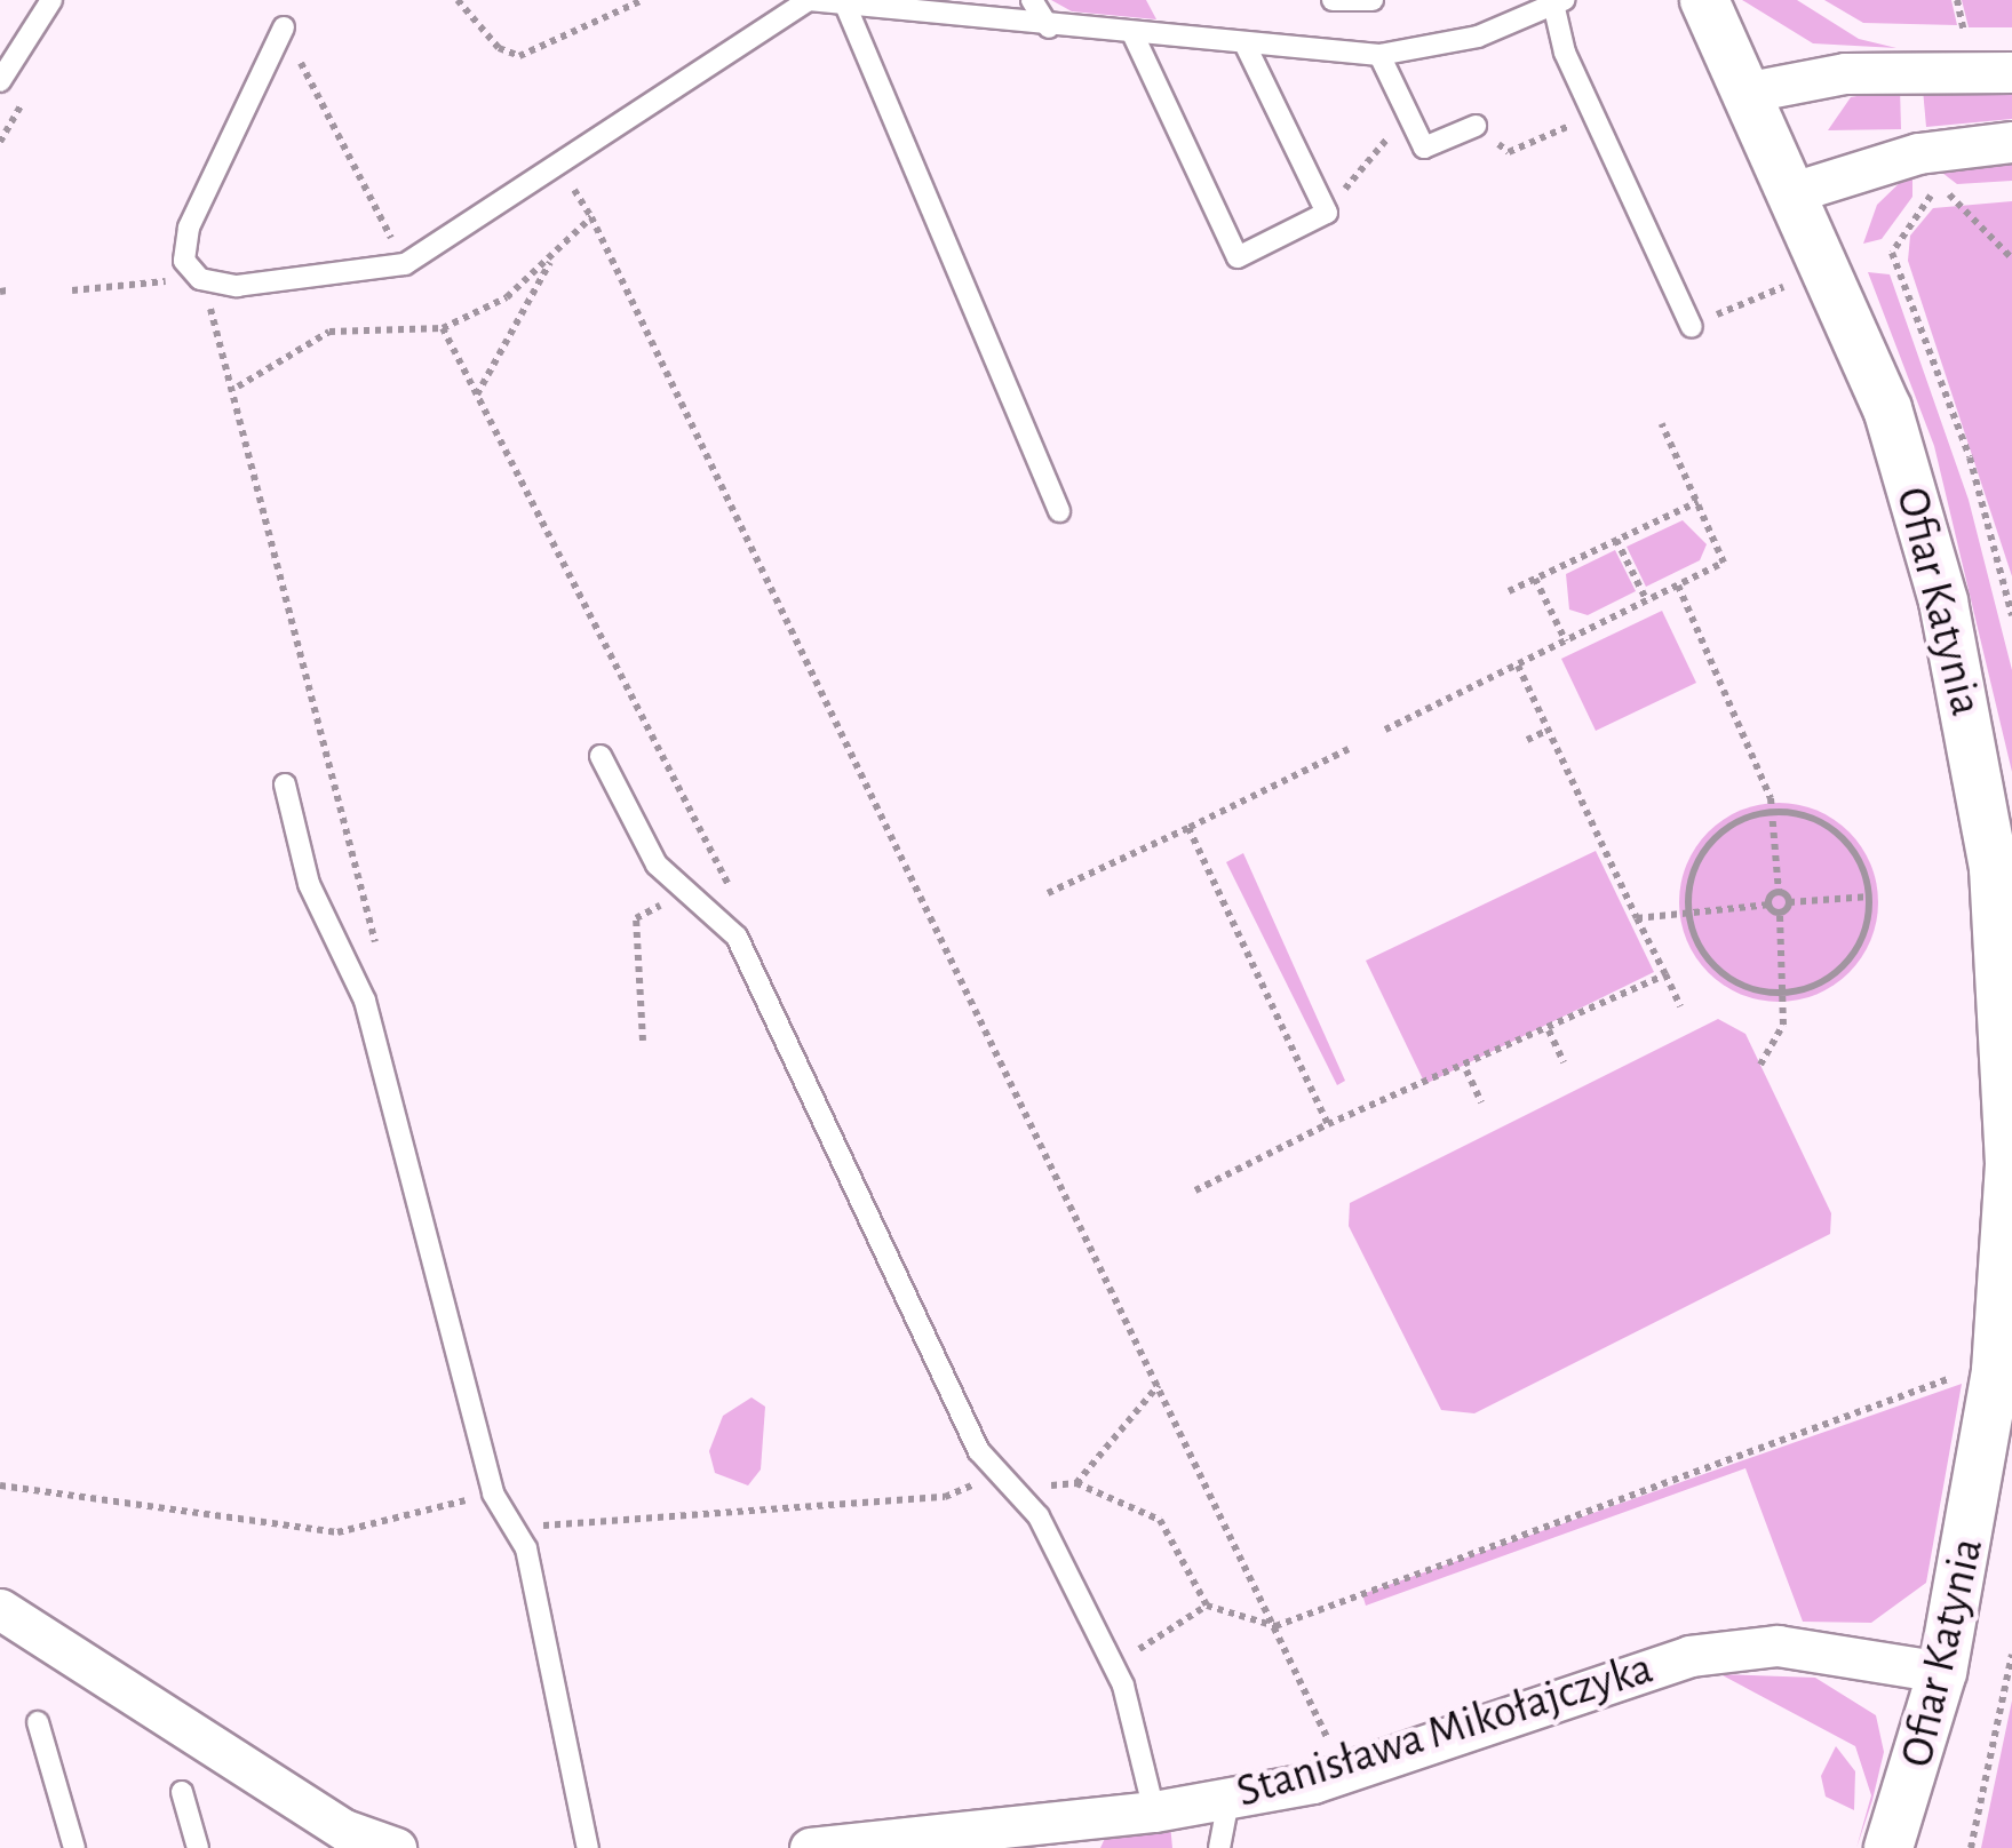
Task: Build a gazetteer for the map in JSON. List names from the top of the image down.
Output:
{
  "streets": {
    "street": ["Ofiar Katynia", "Stanisława Mikołajczyka"]
  },
  "crossings": [
    ["Ofiar Katynia", "Stanisława Mikołajczyka"]
  ]
}
